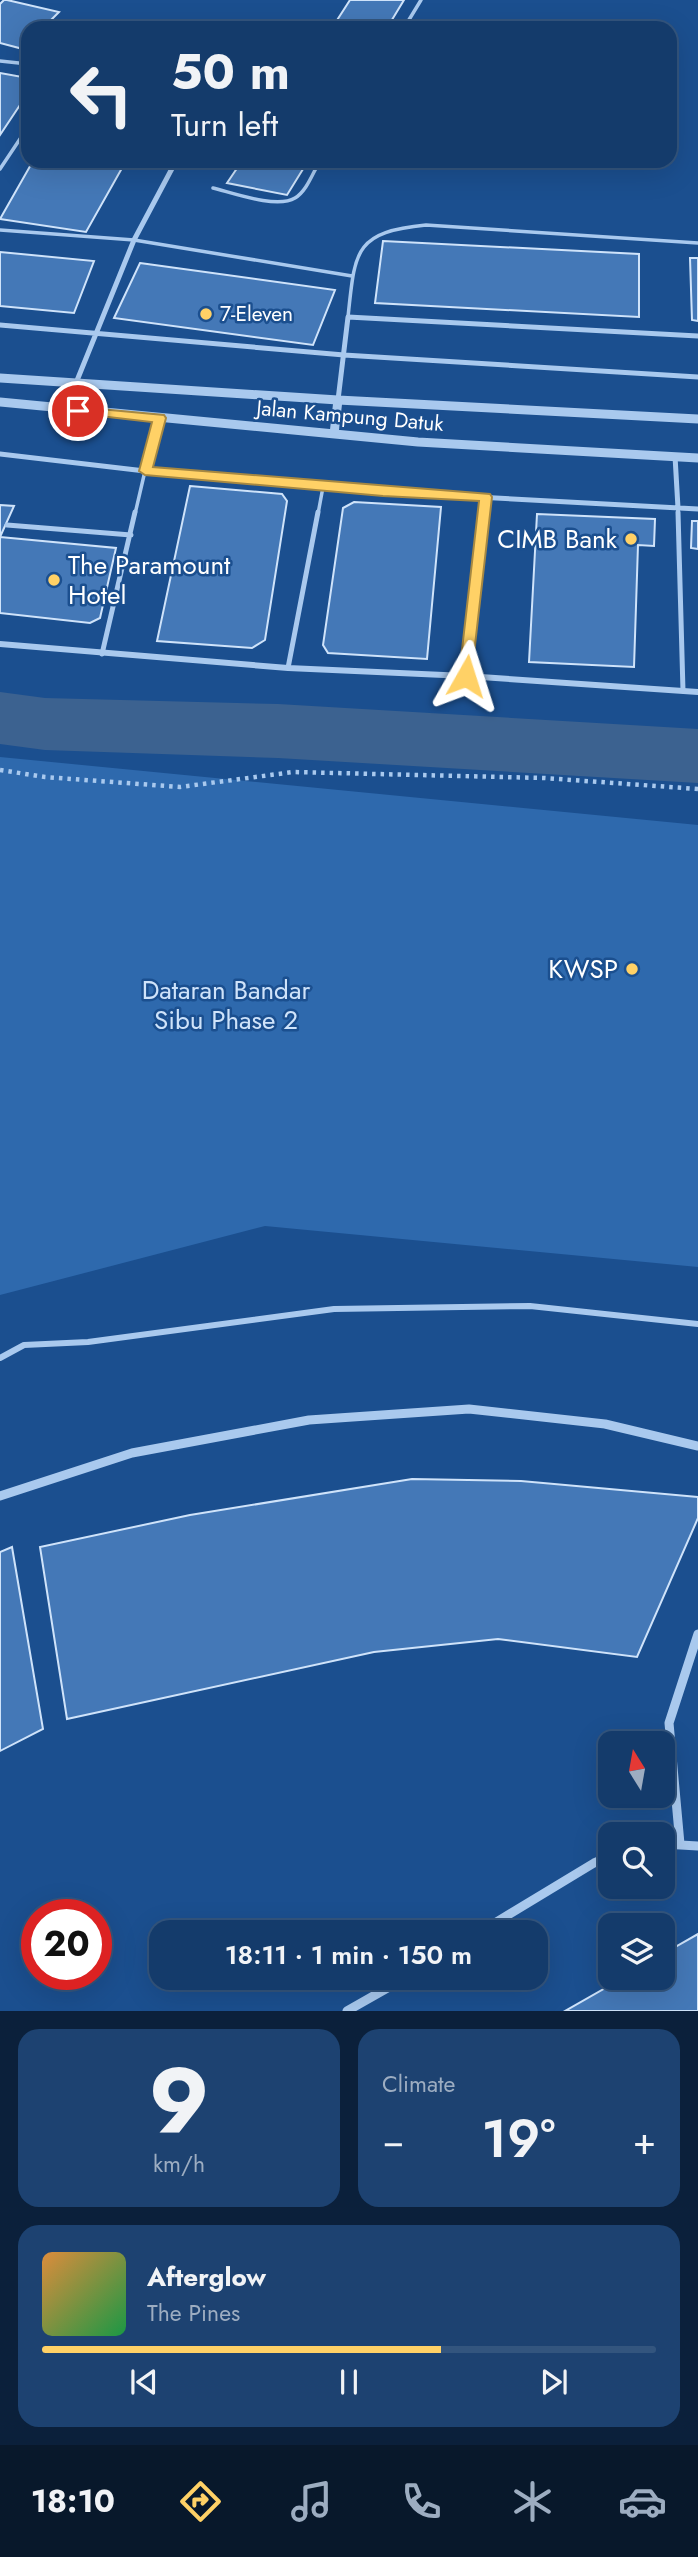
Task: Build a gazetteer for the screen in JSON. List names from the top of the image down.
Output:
{
  "streets": {
    "street": ["Jalan Kampung Datuk"]
  },
  "parks": ["Dataran Bandar Sibu Phase 2"],
  "places": [
    "7-Eleven",
    "CIMB Bank",
    "The Paramount Hotel",
    "KWSP"
  ],
  "north": "top",
  "page": {
    "turn": ["50 m", "Turn left"],
    "limit": "20",
    "trip": "18:11 · 1 min · 150 m",
    "tile": [
      ["9", "km/h"],
      "Climate"
    ],
    "heat": ["−", "19°", "+"],
    "song": ["Afterglow", "The Pines"],
    "tabs": "18:10"
  }
}
